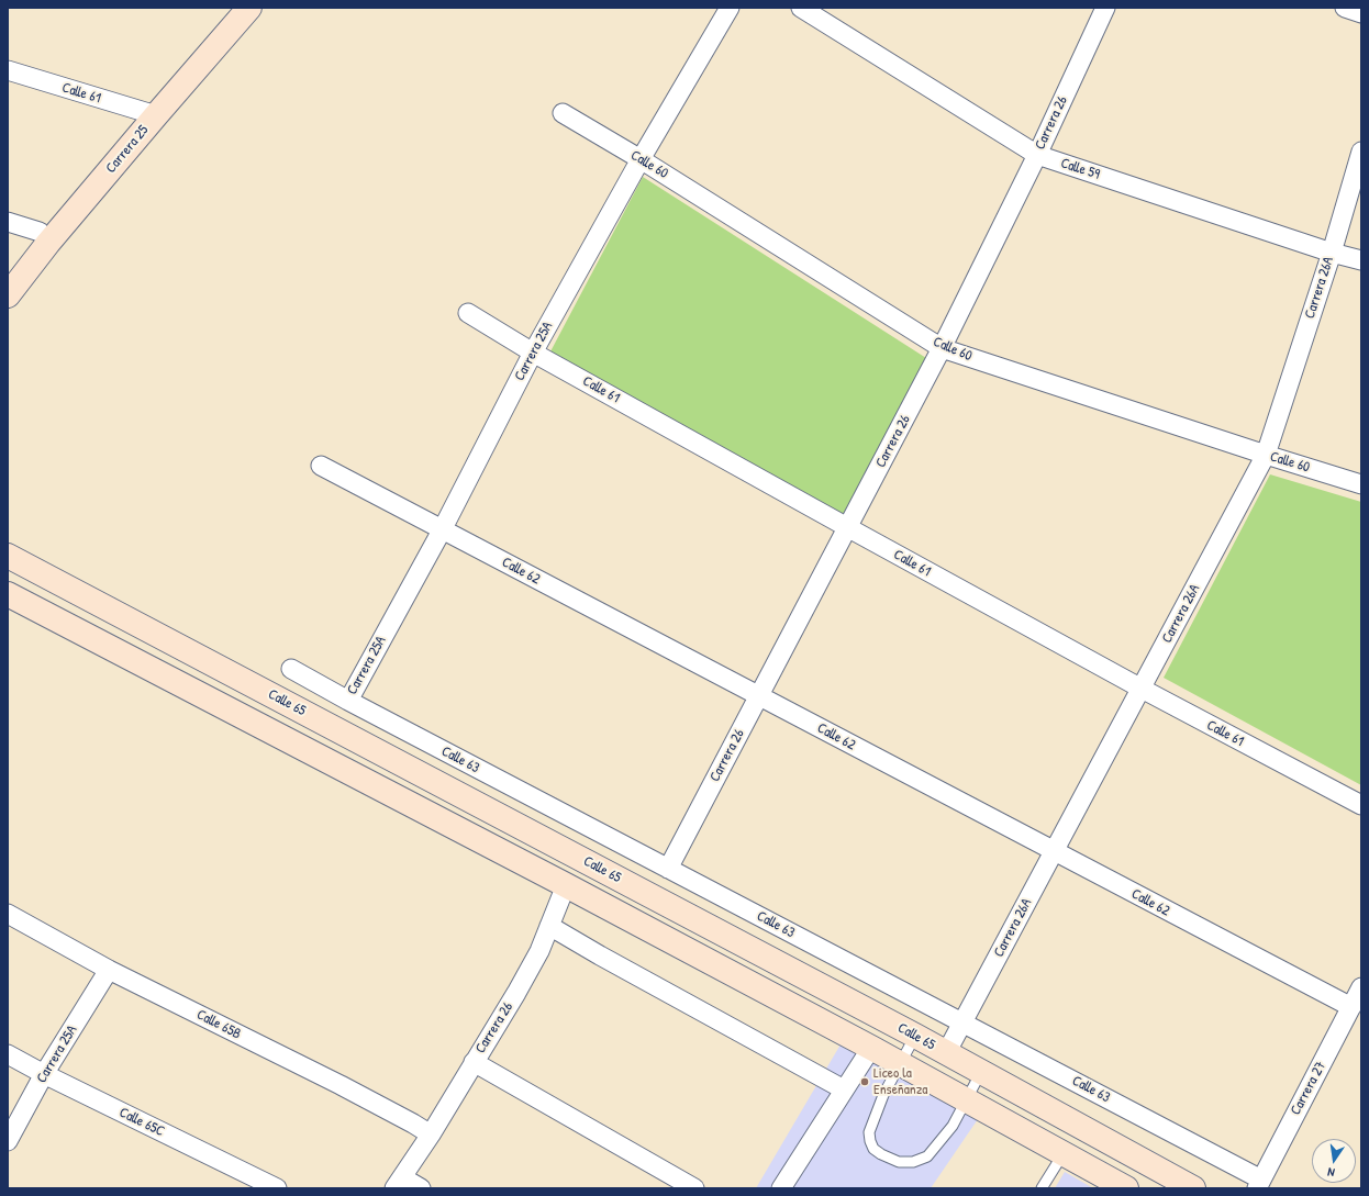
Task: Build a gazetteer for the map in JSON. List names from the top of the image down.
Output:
{
  "streets": {
    "street": [
      "Calle 61",
      "Carrera 26",
      "Carrera 25",
      "Calle 60",
      "Calle 59",
      "Carrera 26A",
      "Carrera 25A",
      "Calle 62",
      "Calle 65",
      "Calle 63",
      "Calle 65B",
      "Carrera 27",
      "Calle 65C"
    ]
  },
  "crossings": [
    ["Calle 61", "Carrera 26"],
    ["Calle 61", "Carrera 25"],
    ["Calle 61", "Carrera 26A"],
    ["Calle 61", "Carrera 25A"],
    ["Carrera 26", "Calle 60"],
    ["Carrera 26", "Calle 59"],
    ["Carrera 26", "Calle 62"],
    ["Carrera 26", "Calle 63"],
    ["Carrera 26", "Calle 65B"],
    ["Calle 60", "Carrera 26A"],
    ["Calle 60", "Carrera 25A"],
    ["Calle 59", "Carrera 26A"],
    ["Carrera 26A", "Calle 62"],
    ["Carrera 26A", "Calle 65"],
    ["Carrera 26A", "Calle 63"],
    ["Carrera 25A", "Calle 62"],
    ["Carrera 25A", "Calle 63"],
    ["Carrera 25A", "Calle 65B"],
    ["Carrera 25A", "Calle 65C"],
    ["Calle 62", "Carrera 27"],
    ["Calle 63", "Carrera 27"]
  ],
  "places": ["Liceo la Enseñanza"],
  "north": "bottom"
}
